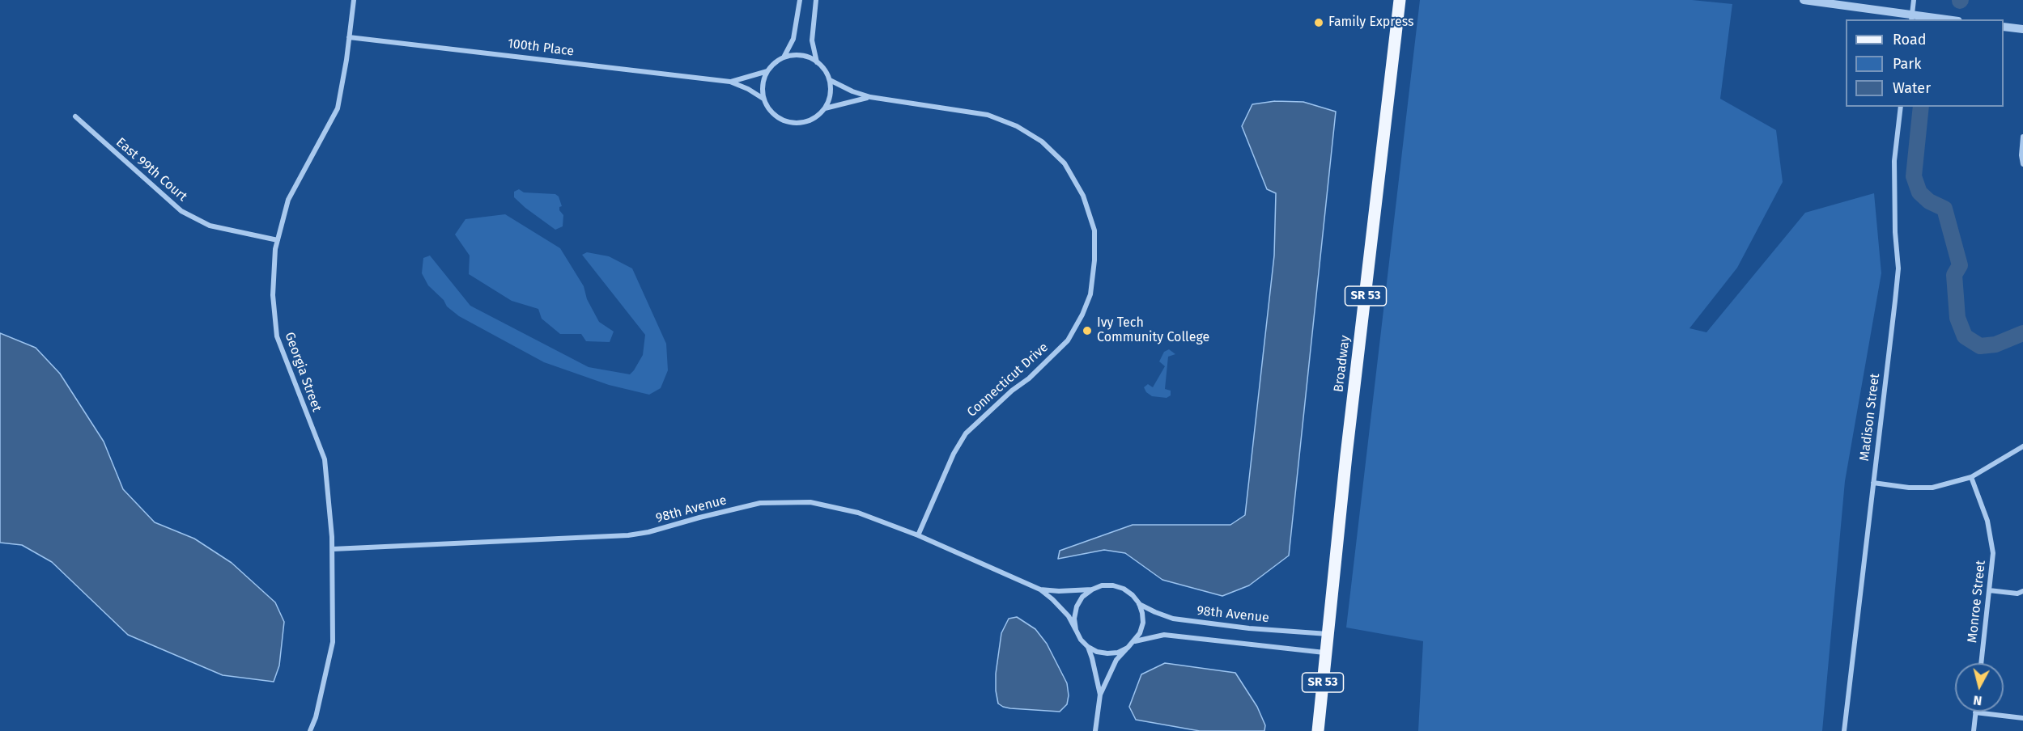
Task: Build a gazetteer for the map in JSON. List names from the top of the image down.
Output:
{
  "streets": {
    "main road": ["SR 53", "Broadway"],
    "street": [
      "100th Place",
      "East 99th Court",
      "Georgia Street",
      "Connecticut Drive",
      "Madison Street",
      "98th Avenue",
      "Monroe Street"
    ]
  },
  "crossings": [
    ["100th Place", "Georgia Street"],
    ["100th Place", "Connecticut Drive"],
    ["East 99th Court", "Georgia Street"],
    ["Broadway", "98th Avenue"],
    ["Georgia Street", "98th Avenue"],
    ["Connecticut Drive", "98th Avenue"]
  ],
  "places": ["Family Express", "Ivy Tech Community College"],
  "legend": ["Road", "Park", "Water"],
  "north": "bottom"
}
